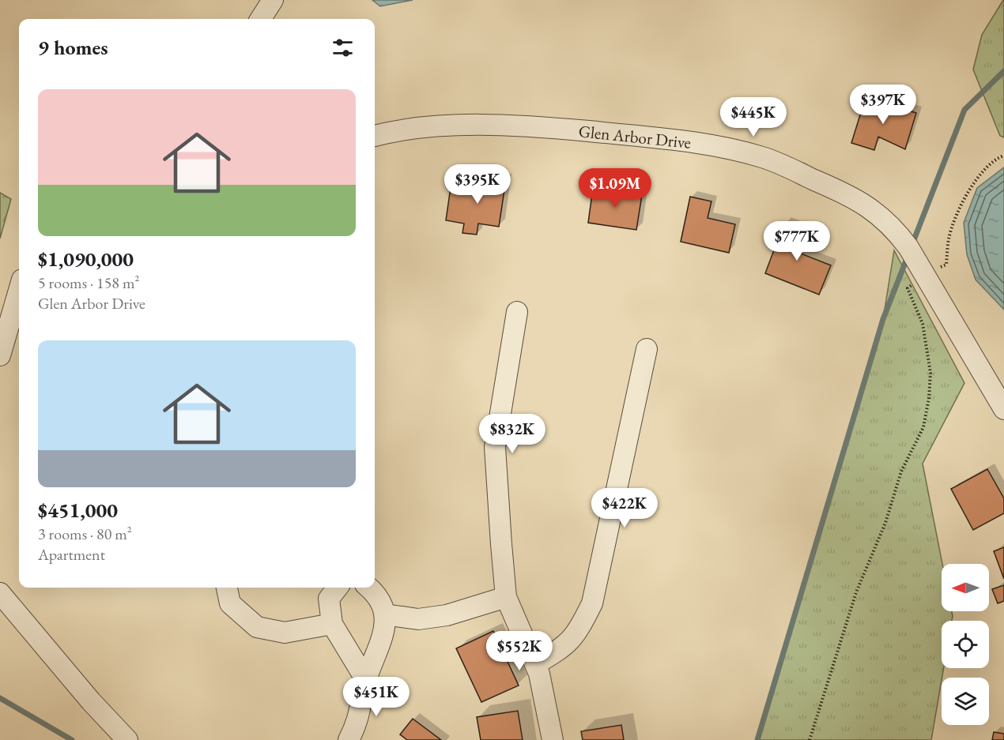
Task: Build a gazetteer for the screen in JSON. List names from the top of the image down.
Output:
{
  "streets": {
    "street": ["Glen Arbor Drive"]
  },
  "north": "left",
  "page": {
    "heading": "9 homes",
    "list": [
      {
        "name": "$1,090,000",
        "note": "5 rooms · 158 m² · Glen Arbor Drive"
      },
      {
        "name": "$451,000",
        "note": "3 rooms · 80 m² · Apartment"
      }
    ],
    "price": [
      "$397K",
      "$445K",
      "$395K",
      "$1.09M",
      "$777K",
      "$832K",
      "$422K",
      "$552K",
      "$451K"
    ]
  }
}
